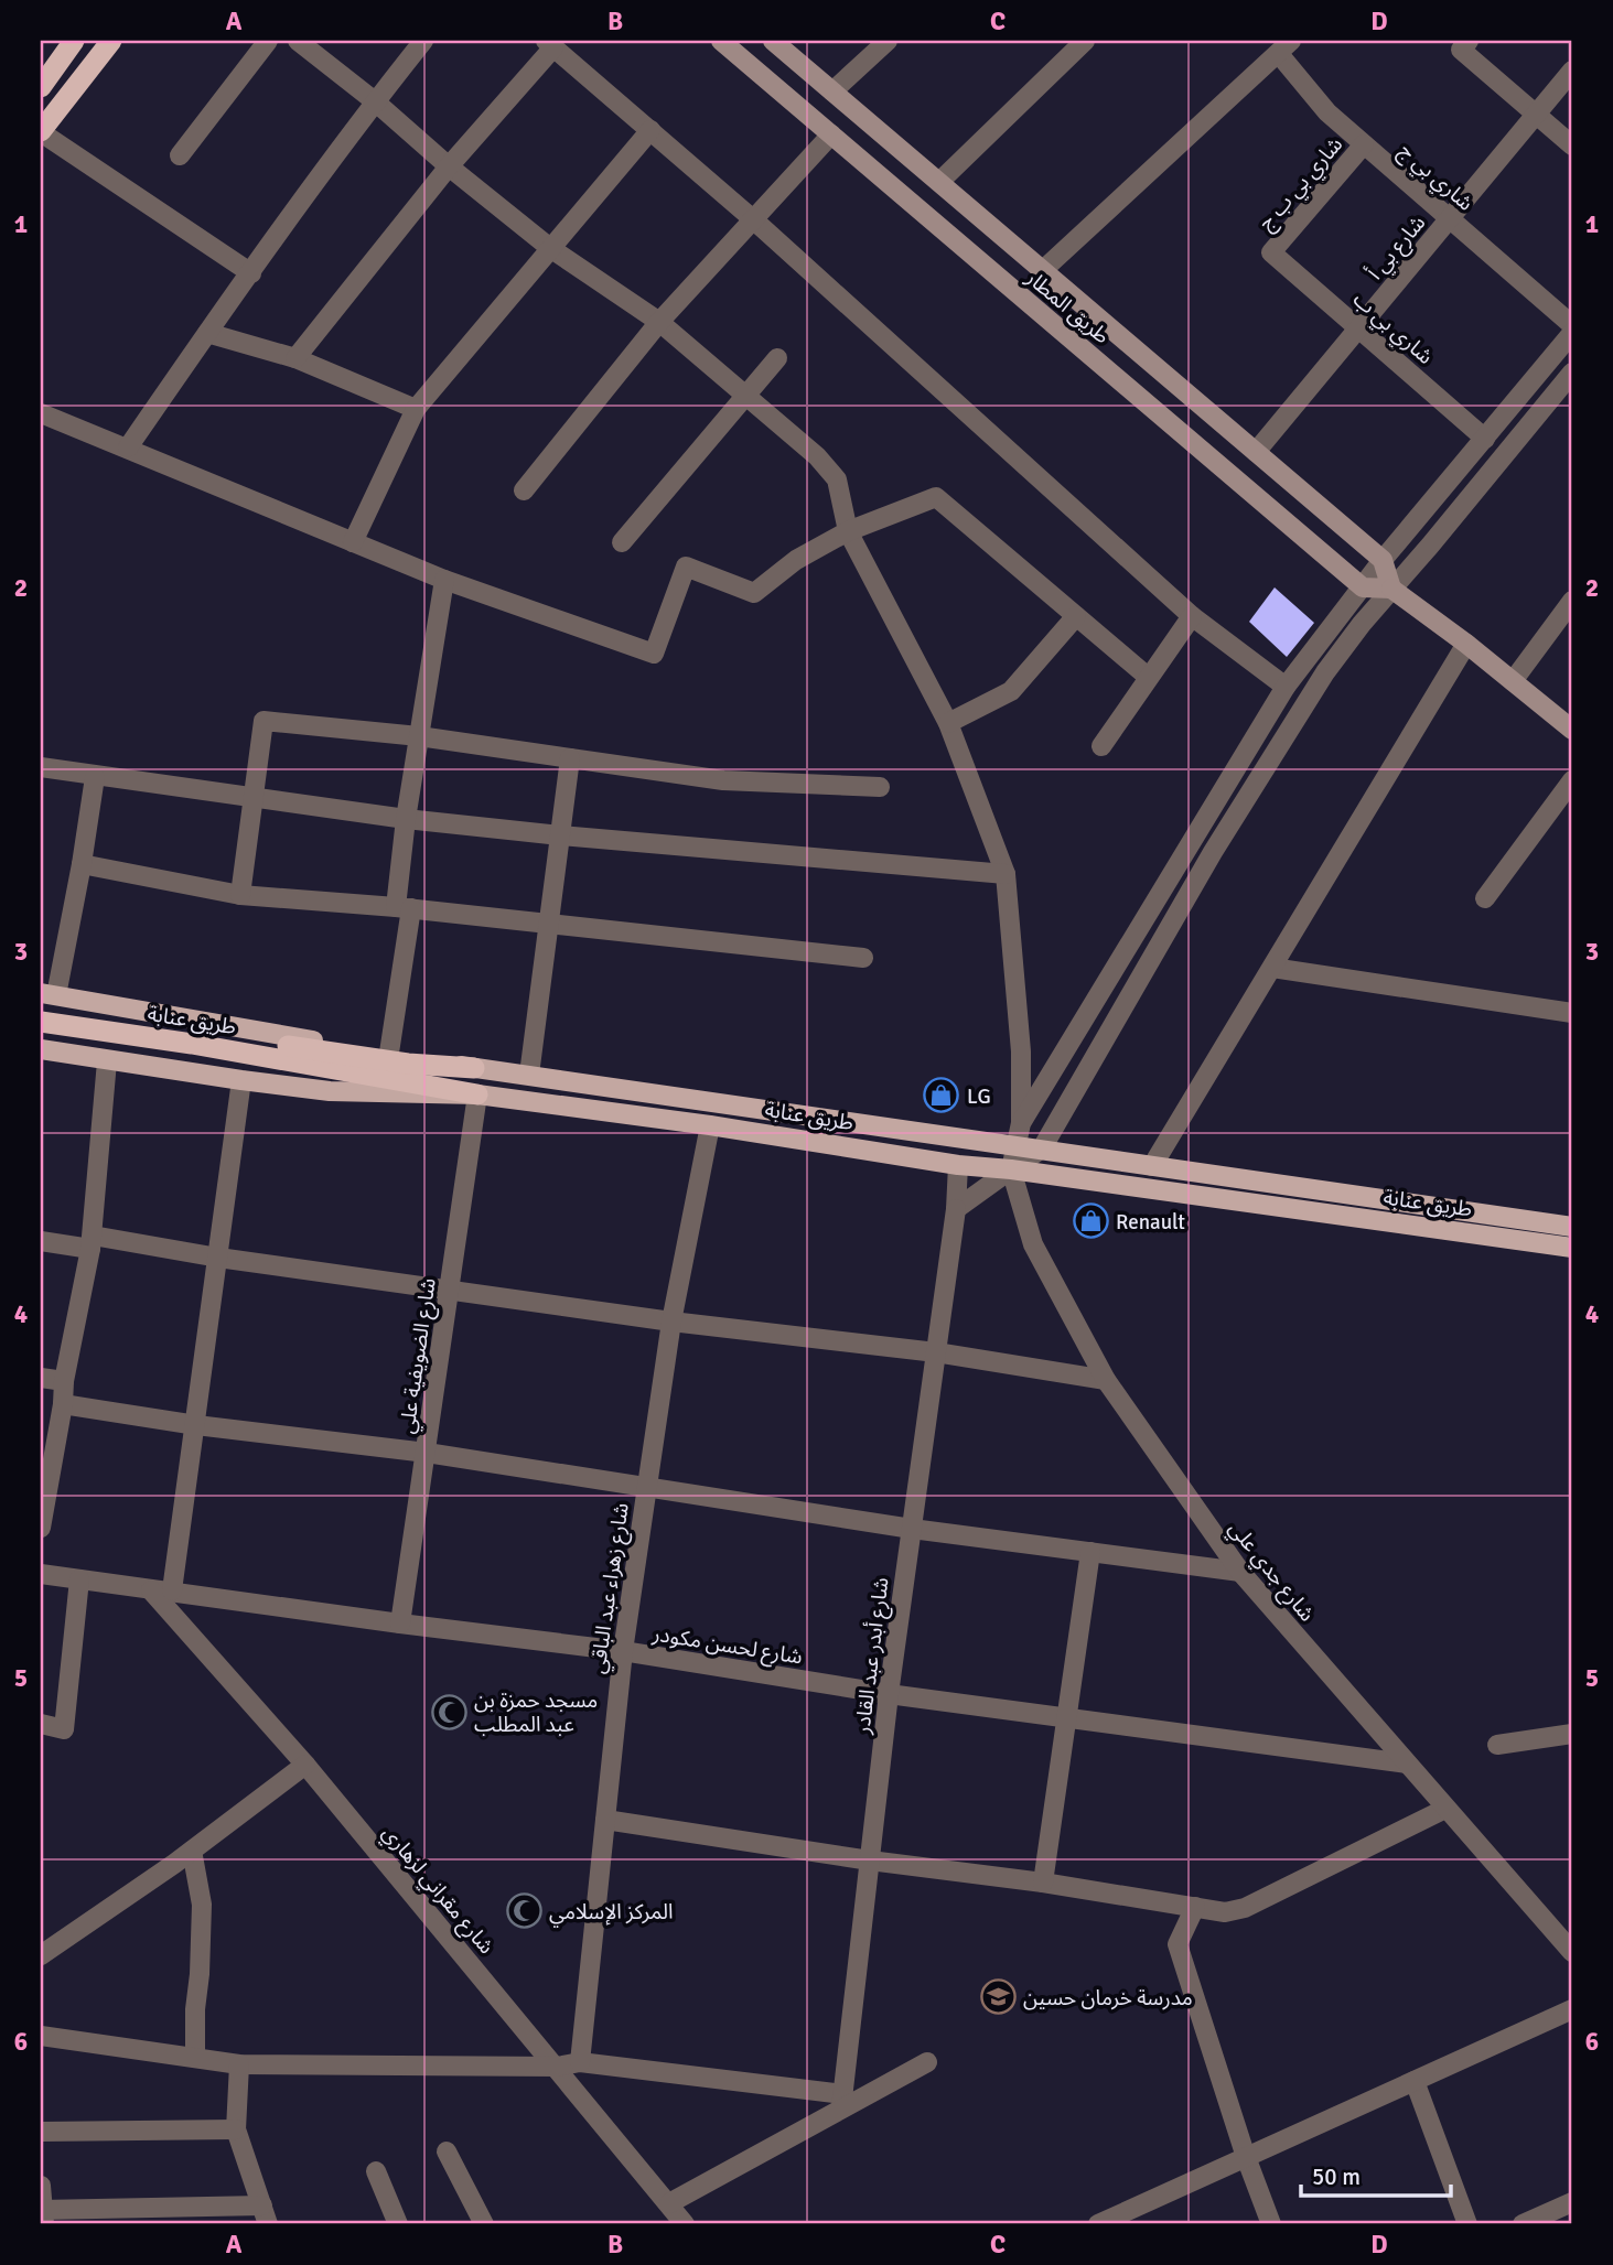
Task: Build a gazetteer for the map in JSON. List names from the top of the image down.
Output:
{
  "streets": {
    "highway": ["طريق عنابة"],
    "main road": ["طريق المطار"],
    "street": [
      "شاري بي ج",
      "شاري بي ب ج",
      "شارع بي أ",
      "شاري بي ب",
      "شارع الضويفية علي",
      "شارع جدي علي",
      "شارع زهراء عبد الباقي",
      "شارع لحسن مكودر",
      "شارع أبدر عبد القادر",
      "شارع مقراني لزهاري"
    ]
  },
  "crossings": [
    ["شاري بي ج", "شاري بي ب ج"],
    ["شاري بي ج", "شارع بي أ"],
    ["شاري بي ب ج", "شاري بي ب"],
    ["شارع بي أ", "طريق المطار"],
    ["شارع بي أ", "شاري بي ب"],
    ["طريق عنابة", "شارع الضويفية علي"],
    ["طريق عنابة", "شارع جدي علي"],
    ["طريق عنابة", "شارع زهراء عبد الباقي"],
    ["طريق عنابة", "شارع أبدر عبد القادر"],
    ["شارع الضويفية علي", "شارع لحسن مكودر"],
    ["شارع جدي علي", "شارع لحسن مكودر"],
    ["شارع زهراء عبد الباقي", "شارع لحسن مكودر"],
    ["شارع لحسن مكودر", "شارع أبدر عبد القادر"],
    ["شارع لحسن مكودر", "شارع مقراني لزهاري"]
  ],
  "places": {
    "shop": ["LG", "Renault"],
    "mosque": ["مسجد حمزة بن عبد المطلب", "المركز الإسلامي"],
    "school or university": ["مدرسة خرمان حسين"]
  },
  "scale_bar": "50 m",
  "grid": {
    "columns": [
      "A",
      "B",
      "C",
      "D"
    ],
    "rows": [
      "1",
      "2",
      "3",
      "4",
      "5",
      "6"
    ]
  }
}
